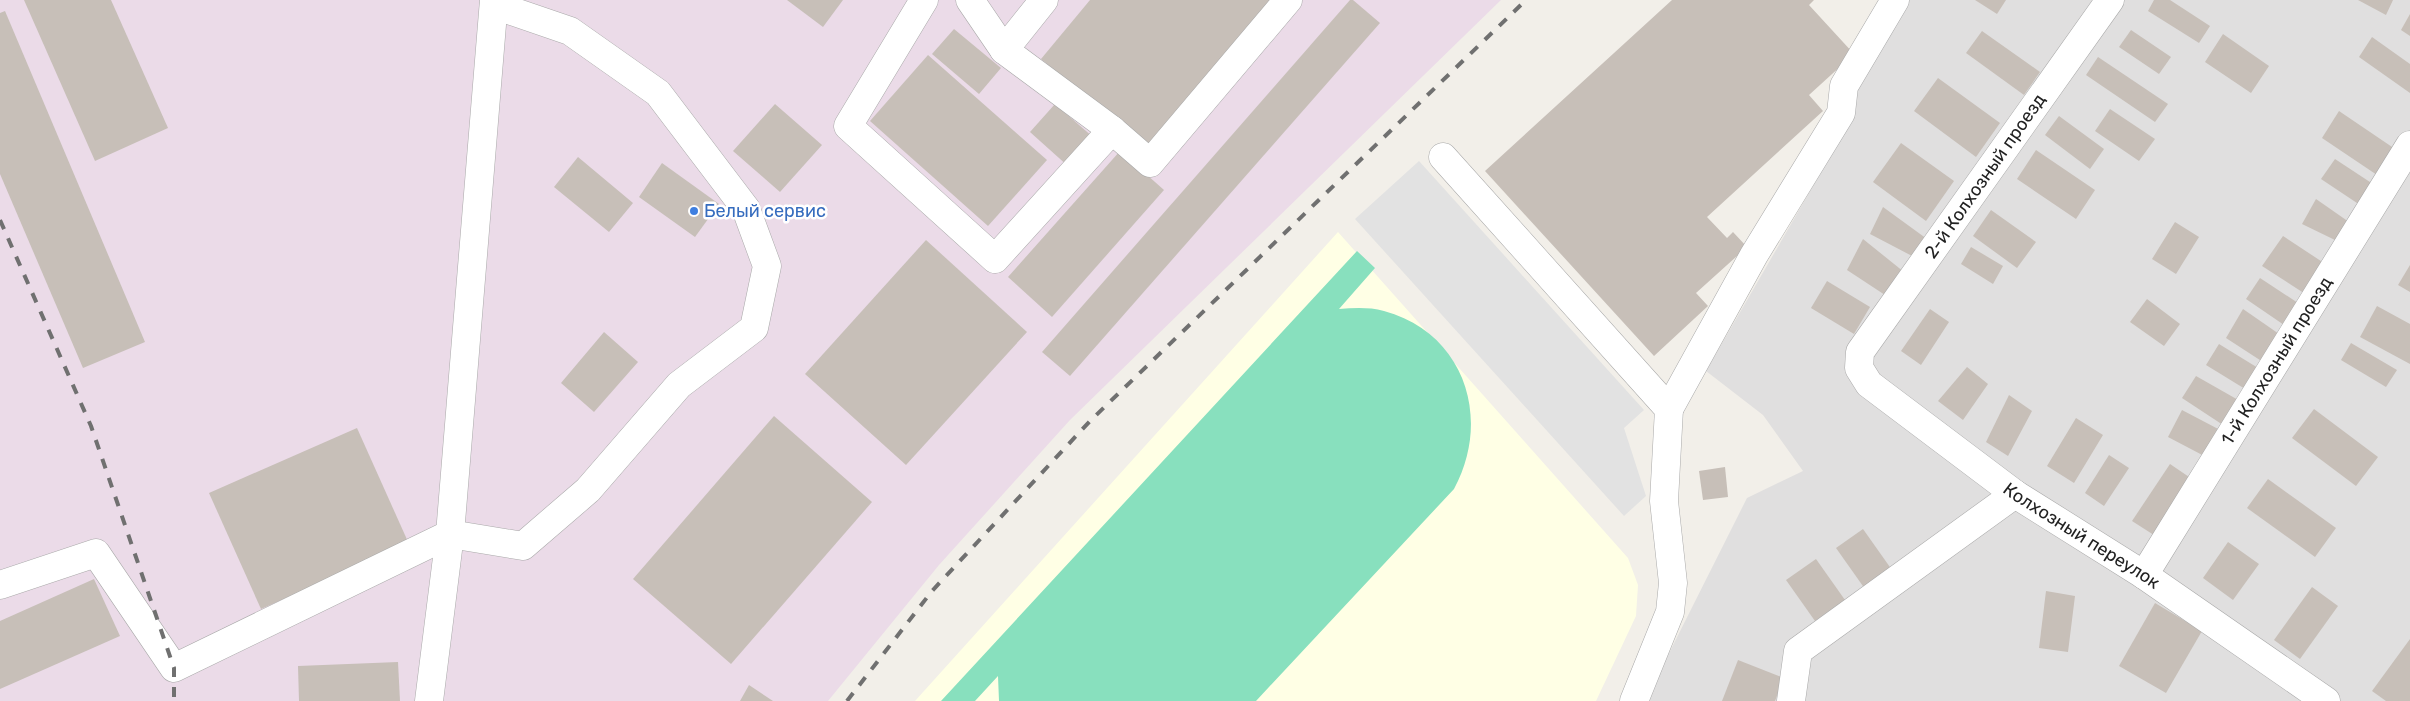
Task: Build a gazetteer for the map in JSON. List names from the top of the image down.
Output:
{
  "streets": {
    "street": ["2-й Колхозный проезд", "1-й Колхозный проезд", "Колхозный переулок"]
  },
  "crossings": [
    ["2-й Колхозный проезд", "Колхозный переулок"],
    ["1-й Колхозный проезд", "Колхозный переулок"]
  ],
  "places": ["Белый сервис"]
}
